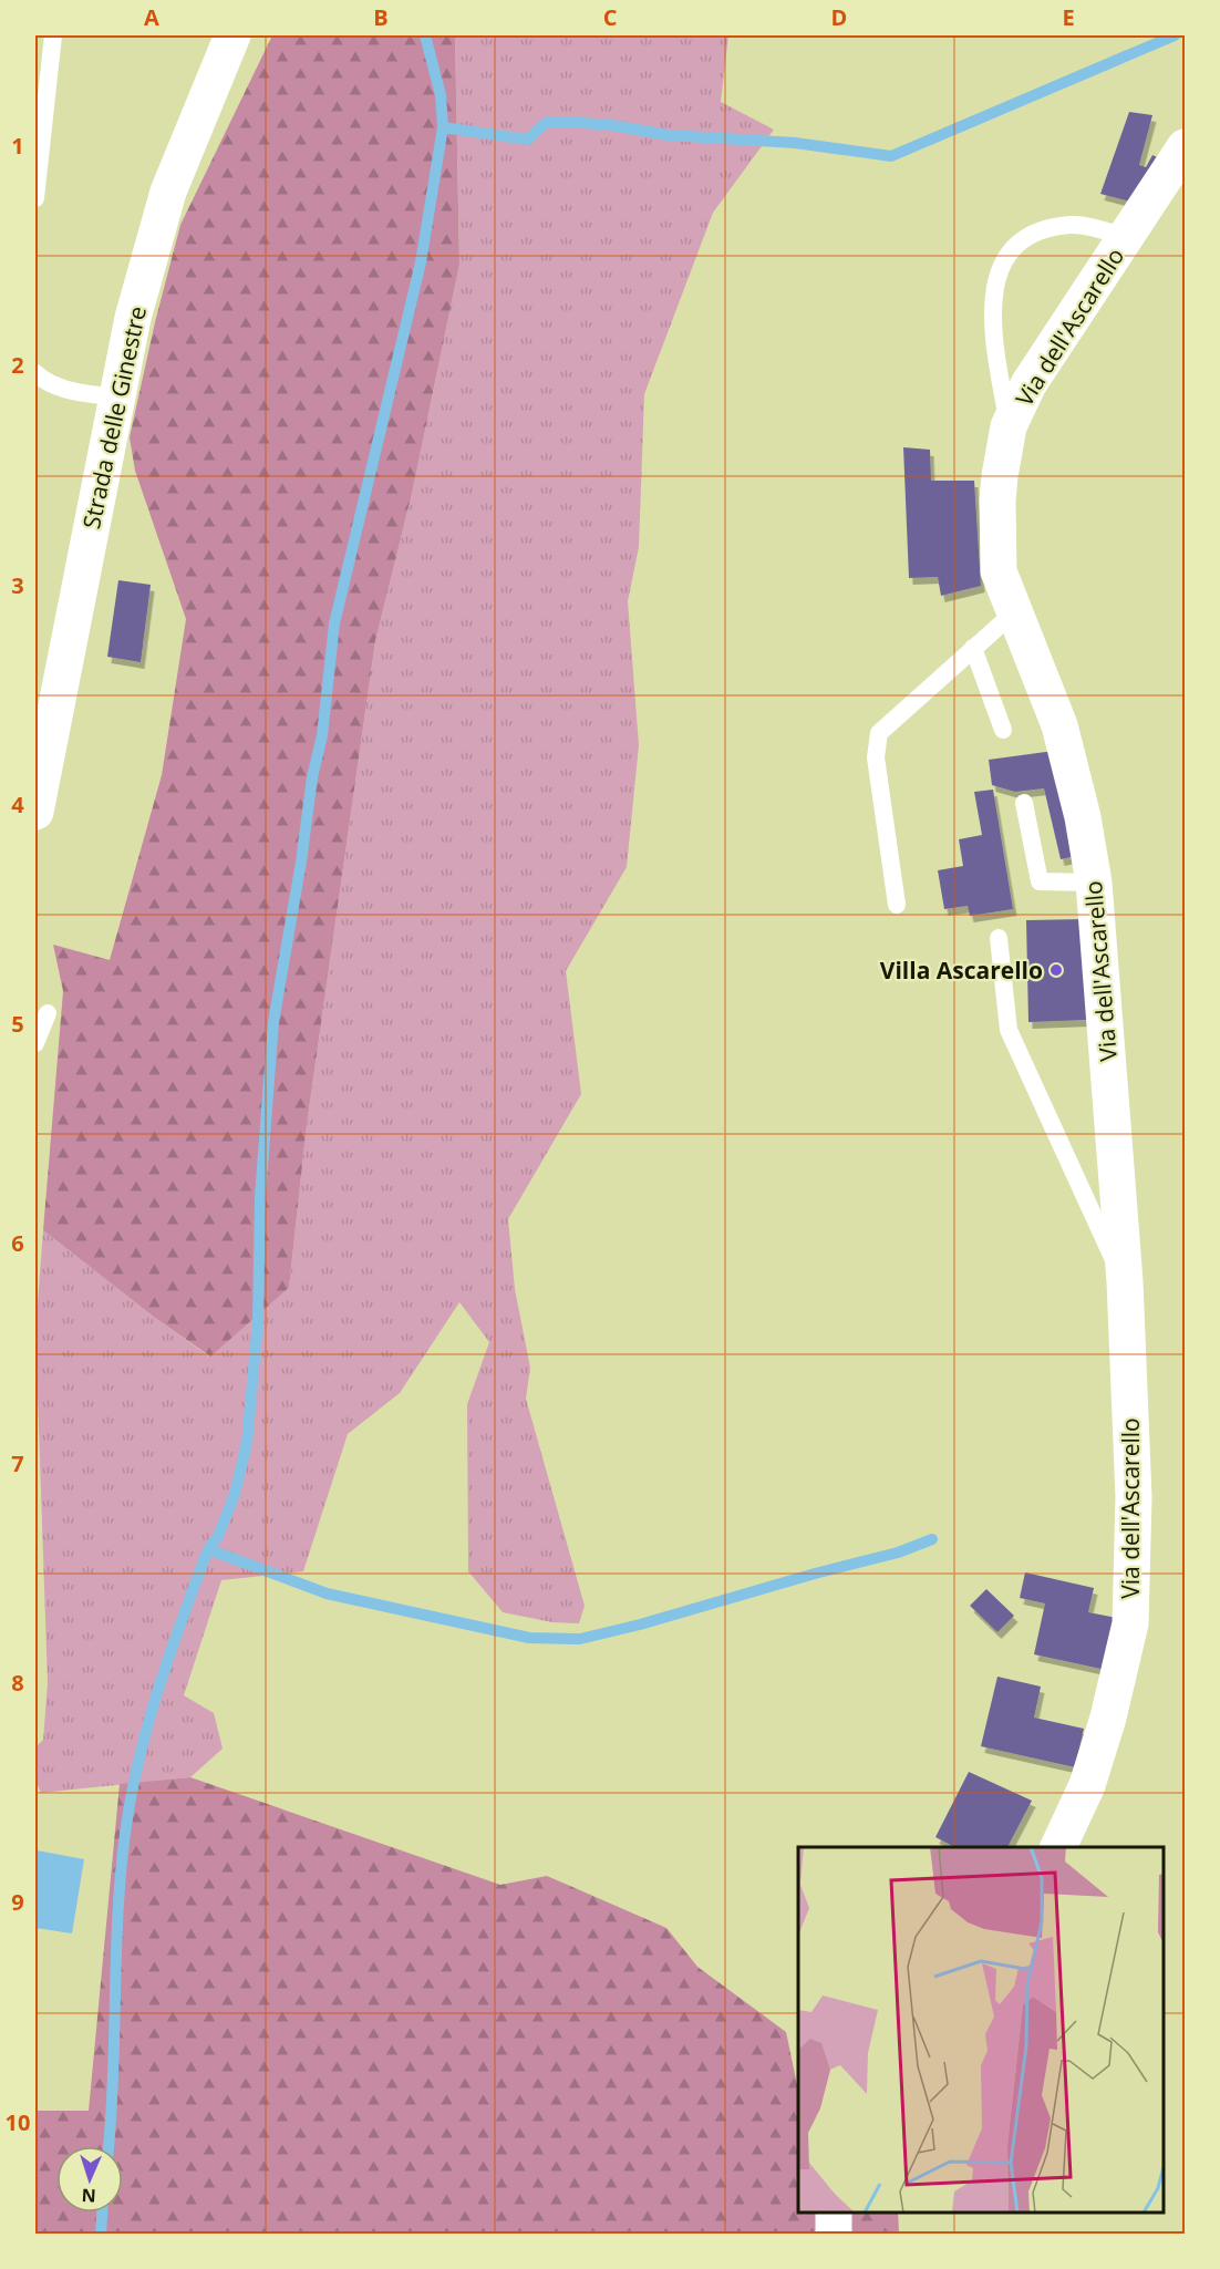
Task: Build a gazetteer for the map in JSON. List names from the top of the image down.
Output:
{
  "streets": {
    "street": ["Via dell'Ascarello", "Strada delle Ginestre"]
  },
  "places": ["Villa Ascarello"],
  "north": "bottom",
  "grid": {
    "columns": [
      "A",
      "B",
      "C",
      "D",
      "E"
    ],
    "rows": [
      "1",
      "2",
      "3",
      "4",
      "5",
      "6",
      "7",
      "8",
      "9",
      "10"
    ]
  }
}
